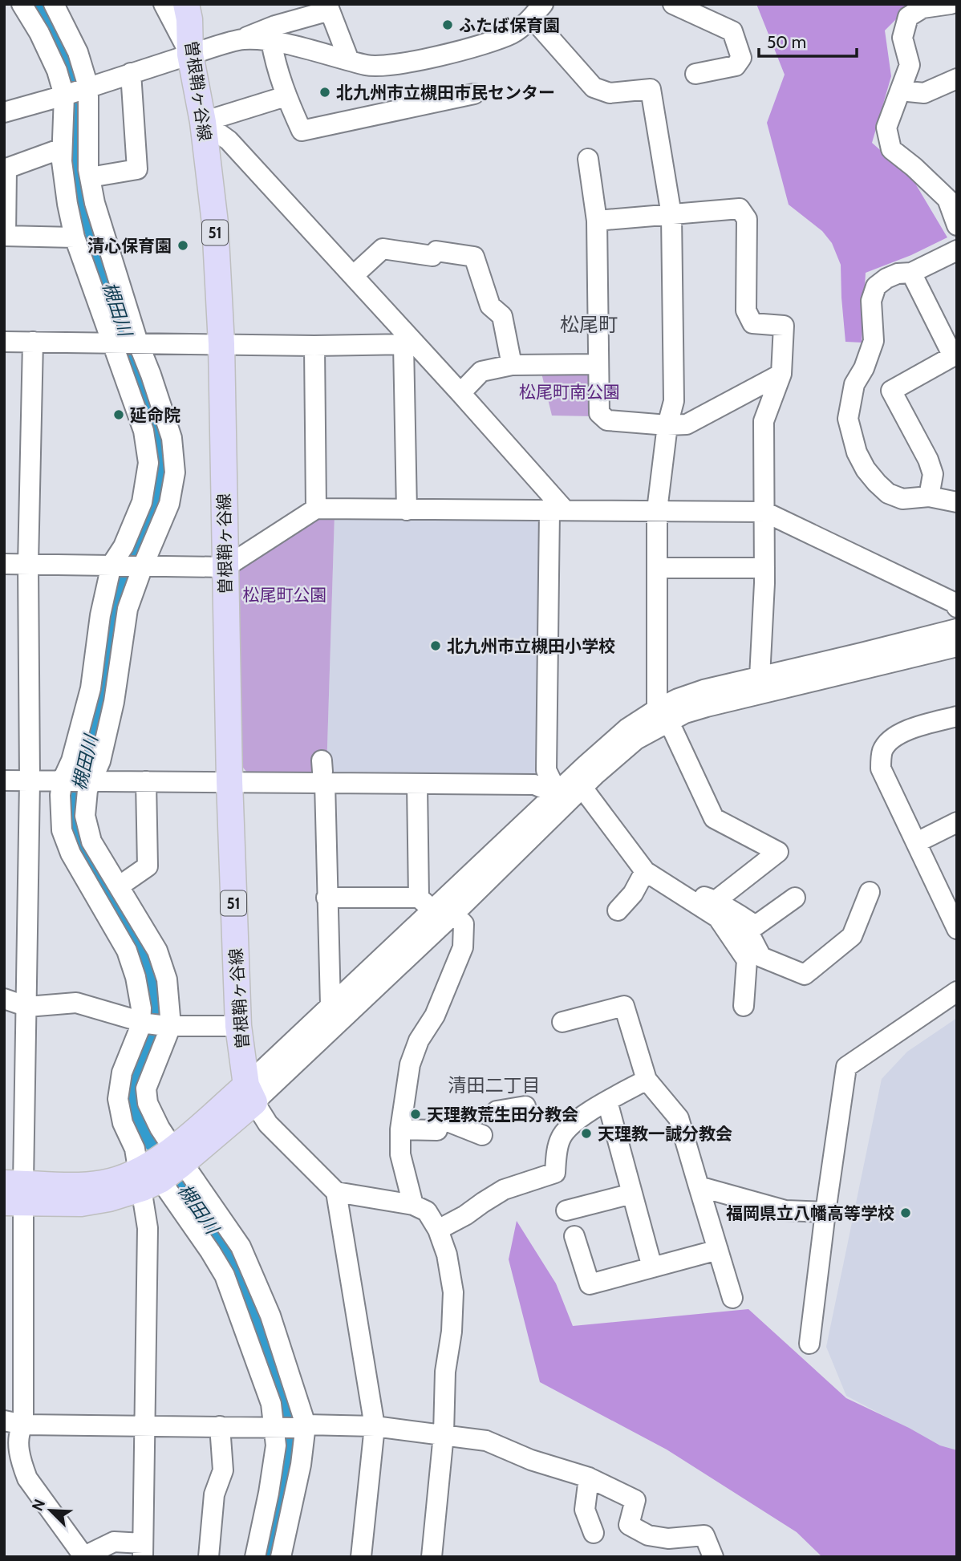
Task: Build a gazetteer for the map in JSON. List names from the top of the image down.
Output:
{
  "streets": {
    "main road": ["曽根鞘ヶ谷線", "51"]
  },
  "districts": ["松尾町", "清田二丁目"],
  "water": ["槻田川"],
  "parks": ["松尾町南公園", "松尾町公園"],
  "places": [
    "ふたば保育園",
    "北九州市立槻田市民センター",
    "清心保育園",
    "延命院",
    "北九州市立槻田小学校",
    "天理教荒生田分教会",
    "天理教一誠分教会",
    "福岡県立八幡高等学校"
  ],
  "scale_bar": "50 m",
  "north": "top left"
}
